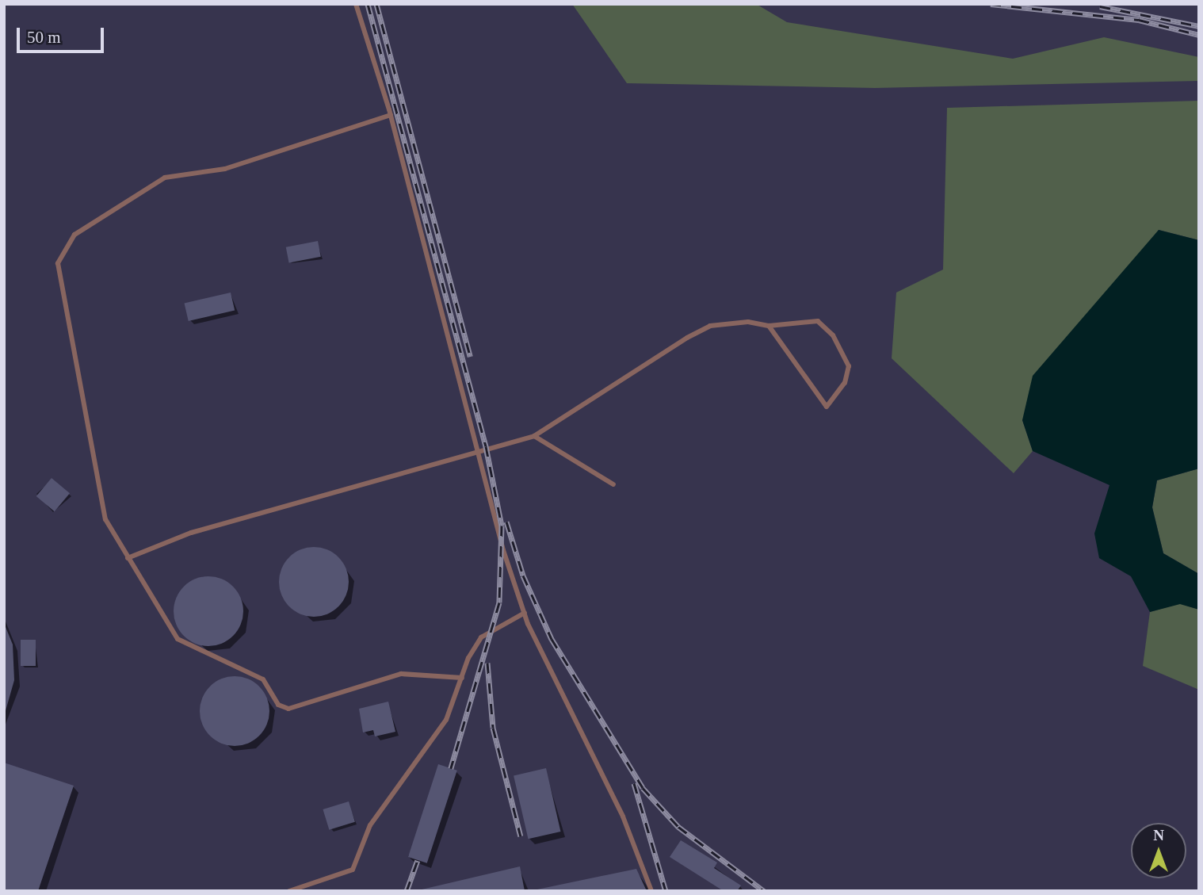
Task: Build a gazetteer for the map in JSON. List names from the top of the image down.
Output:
{
  "scale_bar": "50 m",
  "north": "top"
}
